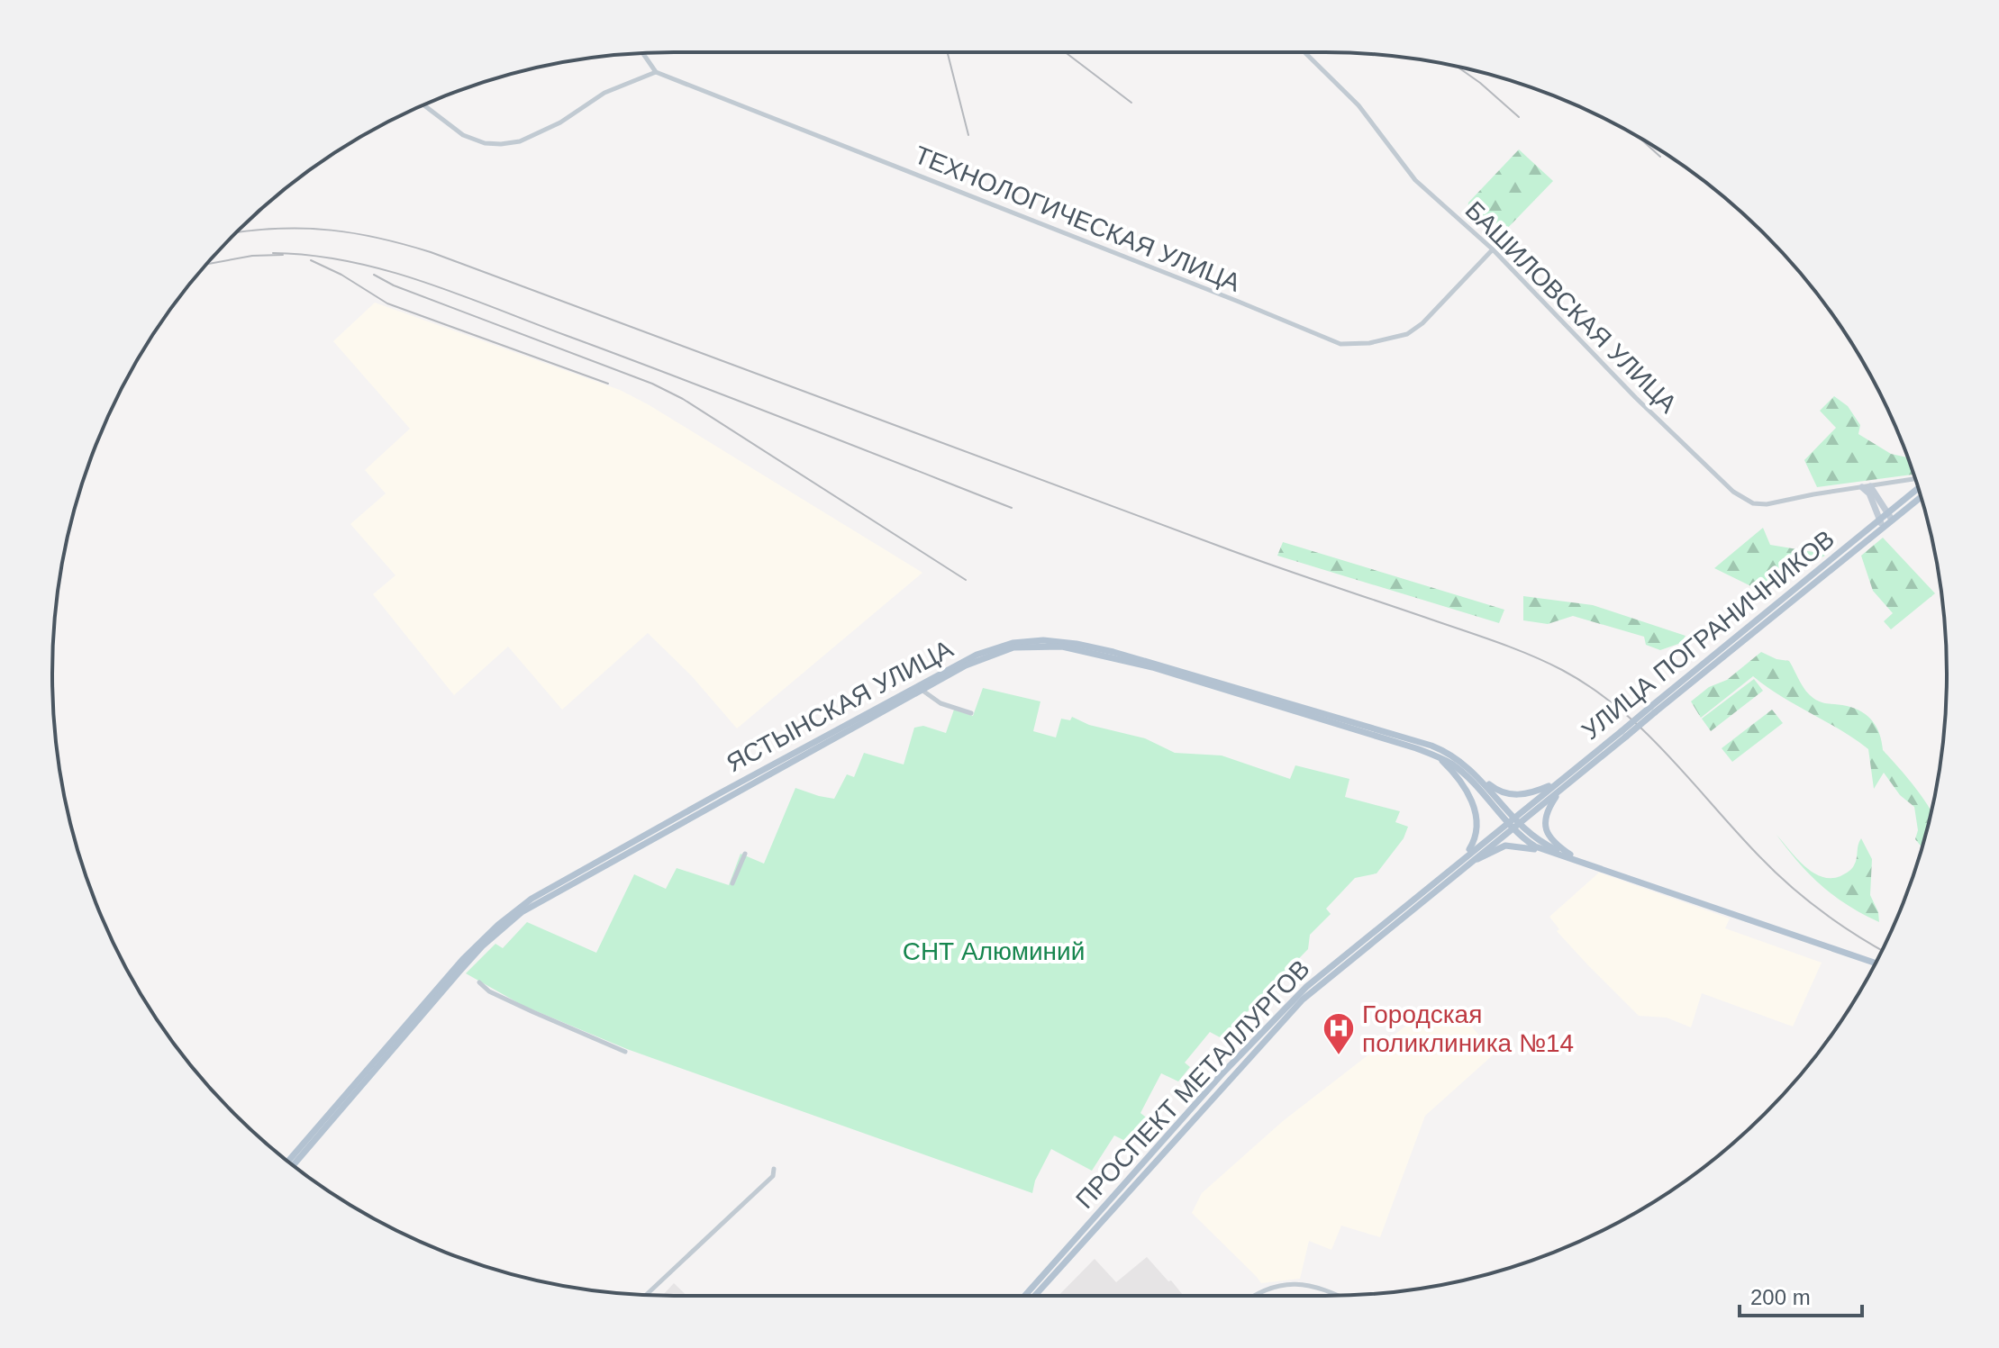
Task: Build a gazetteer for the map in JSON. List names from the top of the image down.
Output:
{
  "streets": {
    "main road": ["УЛИЦА ПОГРАНИЧНИКОВ", "ЯСТЫНСКАЯ УЛИЦА", "ПРОСПЕКТ МЕТАЛЛУРГОВ"],
    "street": ["ТЕХНОЛОГИЧЕСКАЯ УЛИЦА", "БАШИЛОВСКАЯ УЛИЦА"]
  },
  "crossings": [
    ["ТЕХНОЛОГИЧЕСКАЯ УЛИЦА", "БАШИЛОВСКАЯ УЛИЦА"],
    ["УЛИЦА ПОГРАНИЧНИКОВ", "ЯСТЫНСКАЯ УЛИЦА"],
    ["УЛИЦА ПОГРАНИЧНИКОВ", "ПРОСПЕКТ МЕТАЛЛУРГОВ"],
    ["ЯСТЫНСКАЯ УЛИЦА", "ПРОСПЕКТ МЕТАЛЛУРГОВ"]
  ],
  "parks": ["СНТ Алюминий"],
  "places": {
    "hospital": ["Городская поликлиника №14"]
  },
  "scale_bar": "200 m"
}
